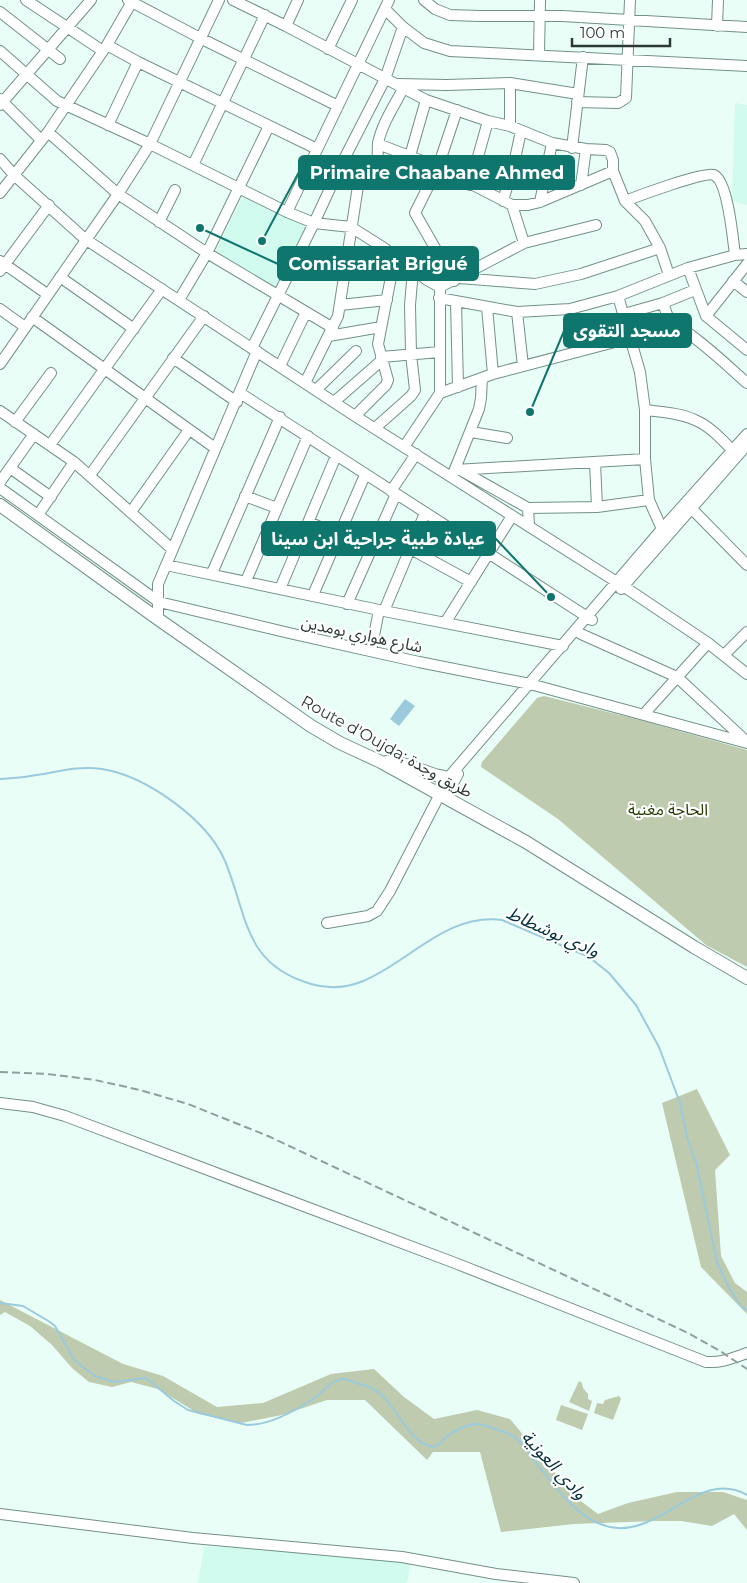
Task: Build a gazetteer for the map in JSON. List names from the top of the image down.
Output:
{
  "streets": {
    "main road": ["Route d'Oujda; طريق وجدة"],
    "street": ["شارع هواري بومدين"]
  },
  "water": ["وادي بوشطاط", "وادي العونية"],
  "parks": ["الحاجة مغنية"],
  "places": [
    "Comissariat Brigué",
    "Primaire Chaabane Ahmed",
    "مسجد التقوى",
    "عيادة طبية جراحية ابن سينا"
  ],
  "scale_bar": "100 m"
}
